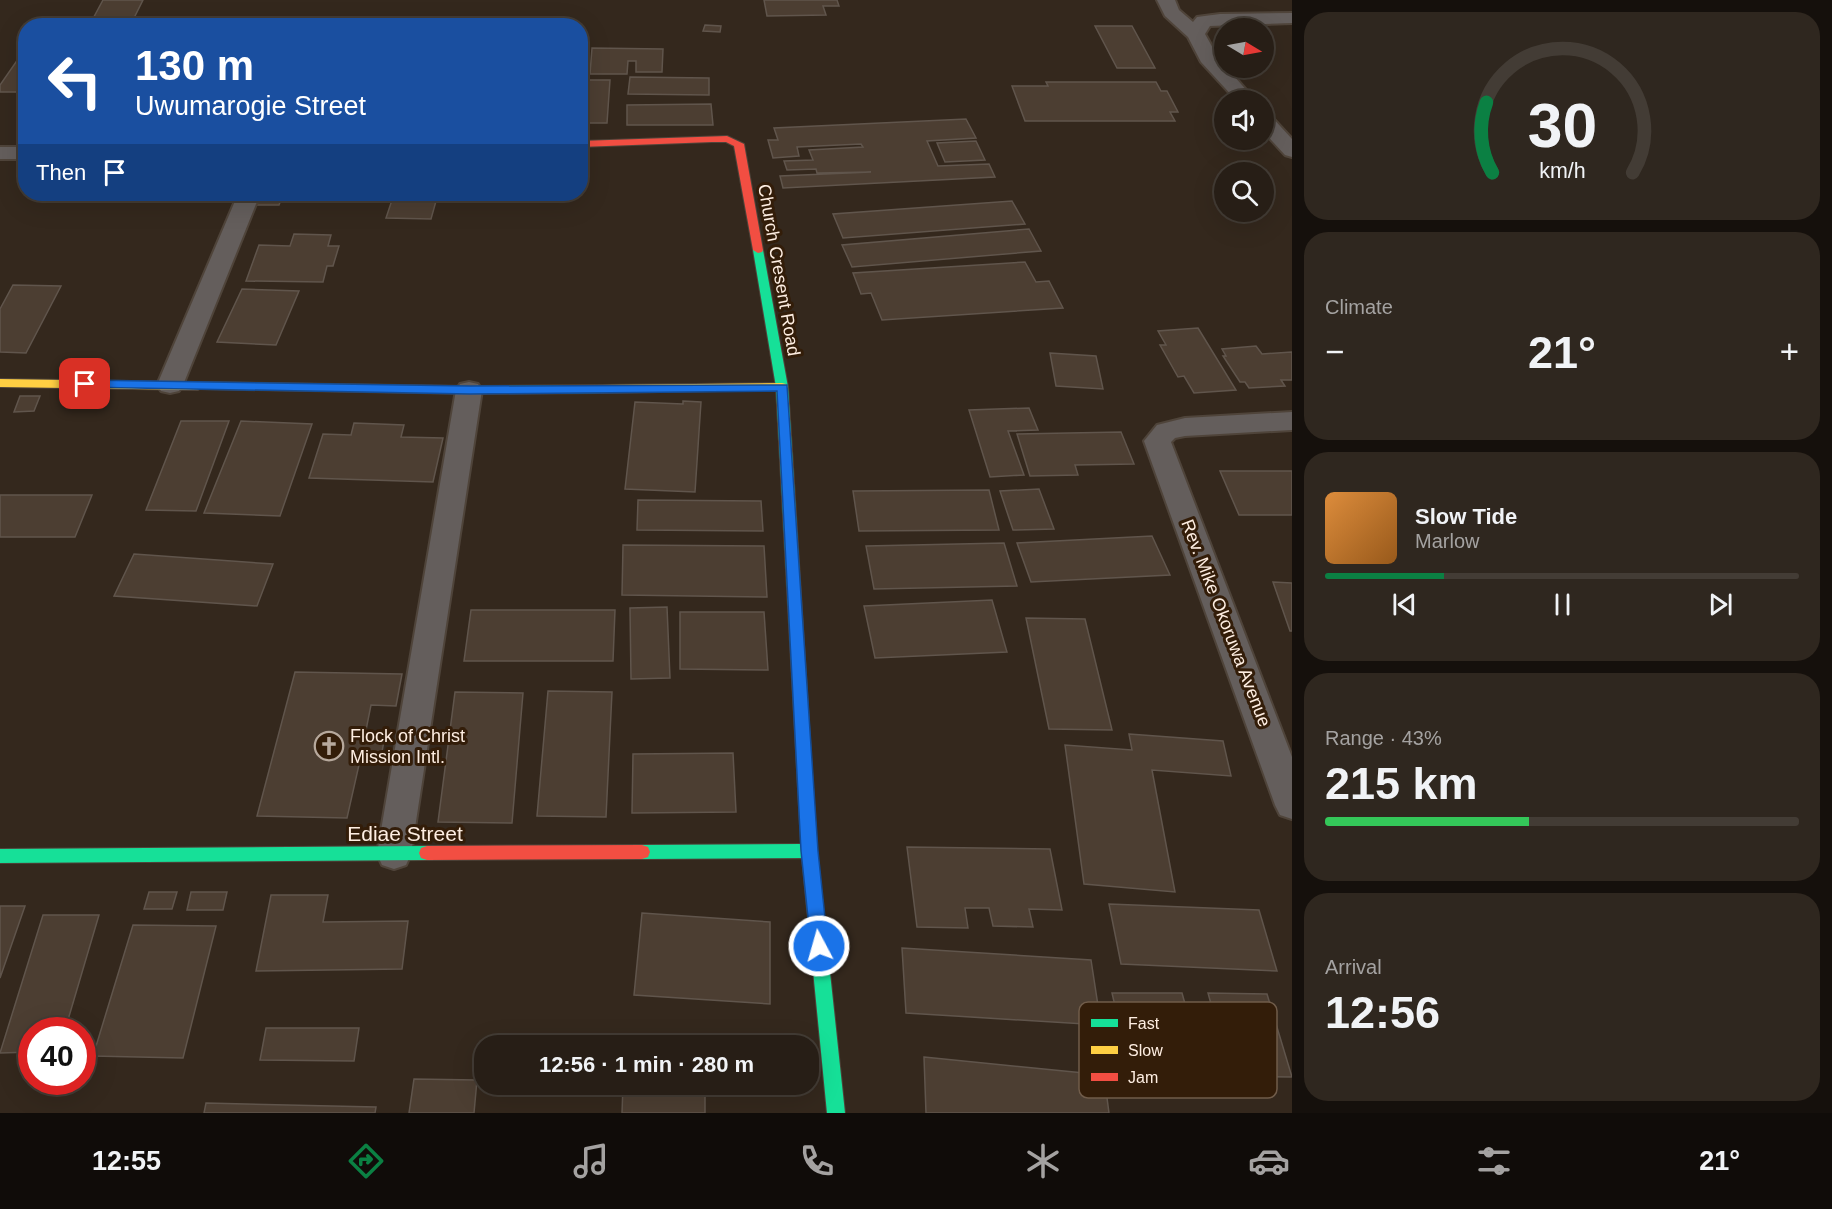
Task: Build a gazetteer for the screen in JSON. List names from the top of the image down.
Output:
{
  "streets": {
    "street": ["Church Cresent Road", "Rev. Mike Okoruwa Avenue", "Ediae Street"]
  },
  "crossings": [
    ["Church Cresent Road", "Ediae Street"]
  ],
  "places": {
    "church": ["Flock of Christ Mission Intl."]
  },
  "legend": ["Fast", "Slow", "Jam"],
  "north": "right",
  "page": {
    "turn": ["130 m", "Uwumarogie Street"],
    "then": "Then",
    "tile": [
      "Climate",
      ["Range · 43%", "215 km"],
      ["Arrival", "12:56"]
    ],
    "heat": ["−", "21°", "+"],
    "song": ["Slow Tide", "Marlow"],
    "limit": "40",
    "trip": "12:56 · 1 min · 280 m",
    "tabs": ["12:55", "21°"],
    "gauge": ["30", "km/h"]
  }
}
